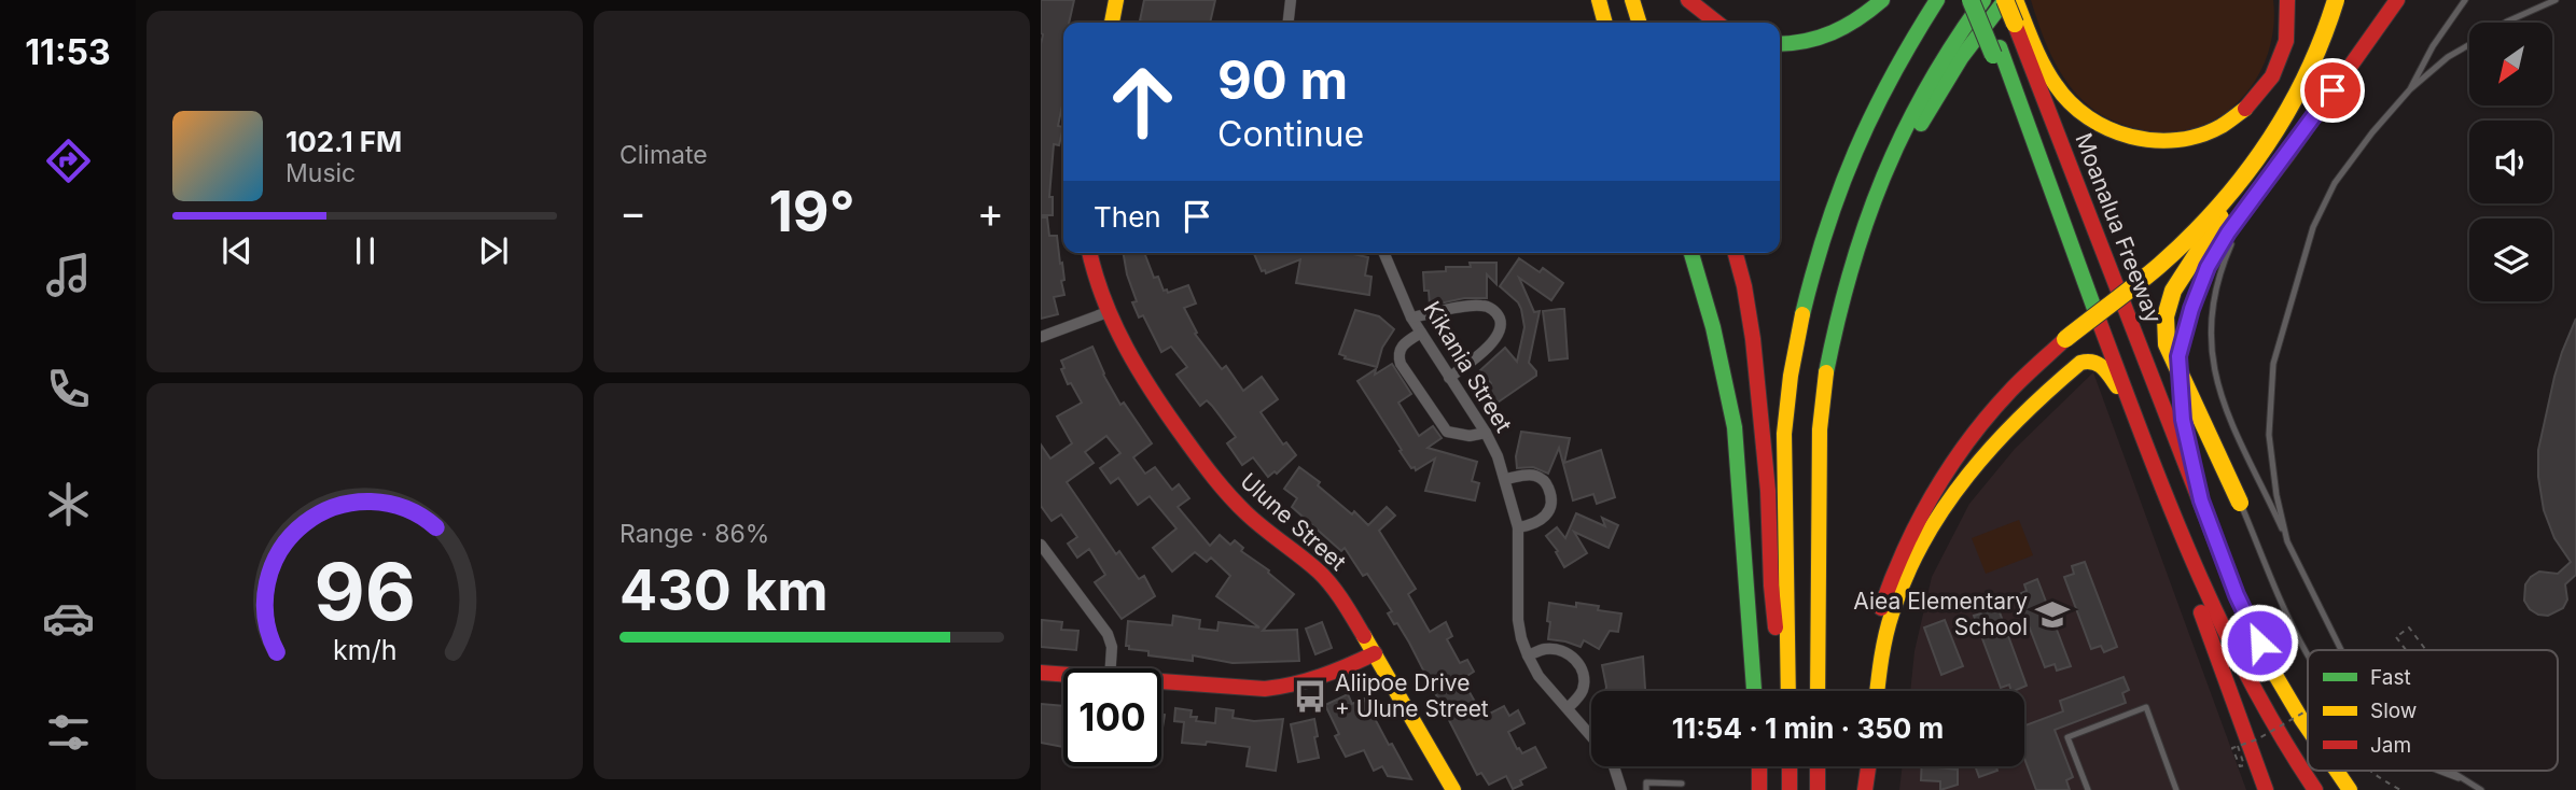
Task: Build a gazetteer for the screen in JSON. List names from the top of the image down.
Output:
{
  "streets": {
    "main road": ["Moanalua Freeway", "Ulune Street"],
    "street": ["Kikania Street"]
  },
  "places": {
    "school or university": ["Aiea Elementary School"],
    "bus stop": ["Aliipoe Drive + Ulune Street"]
  },
  "legend": ["Fast", "Slow", "Jam"],
  "north": "bottom left",
  "page": {
    "tabs": "11:53",
    "tile": [
      "Climate",
      ["Range · 86%", "430 km"]
    ],
    "turn": ["90 m", "Continue"],
    "song": ["102.1 FM", "Music"],
    "heat": ["−", "19°", "+"],
    "then": "Then",
    "limit": "100",
    "trip": "11:54 · 1 min · 350 m",
    "gauge": ["96", "km/h"]
  }
}
